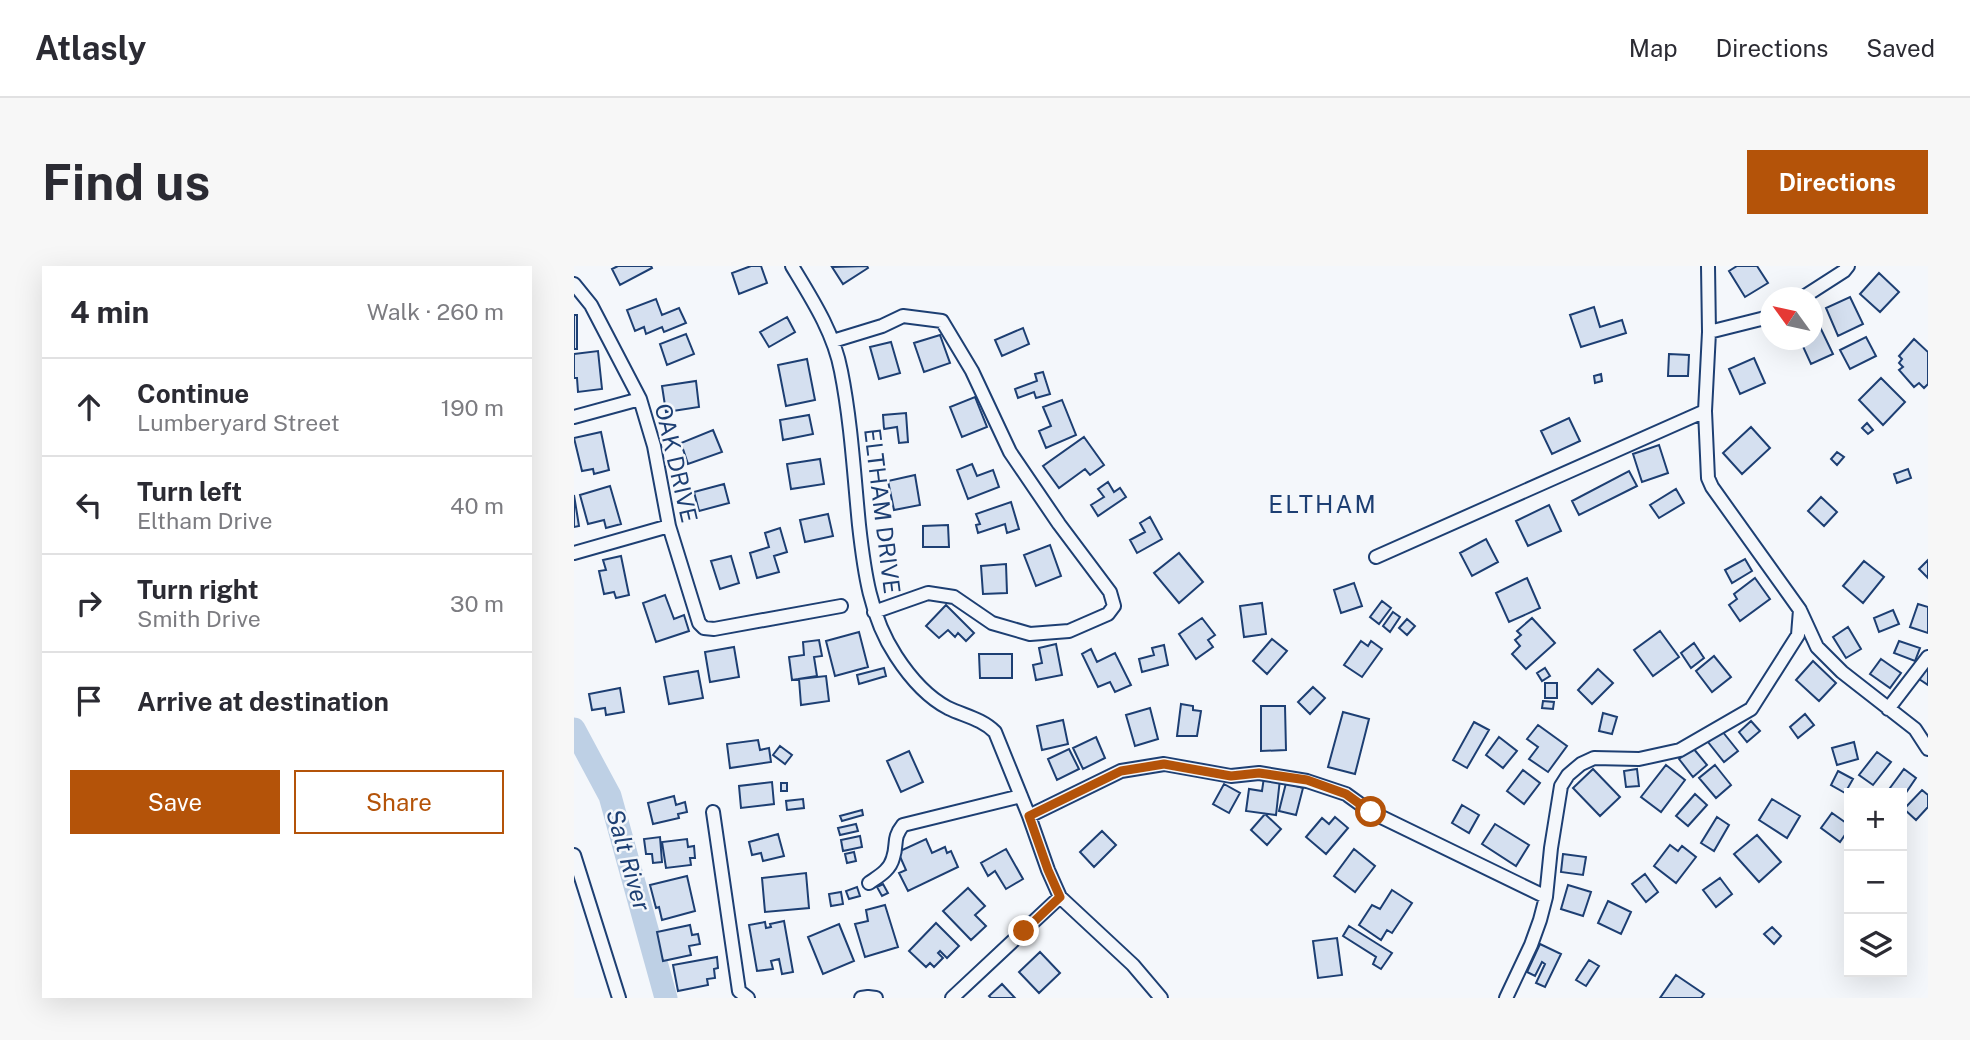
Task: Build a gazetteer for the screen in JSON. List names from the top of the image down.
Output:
{
  "streets": {
    "street": ["OAK DRIVE", "ELTHAM DRIVE"]
  },
  "districts": ["ELTHAM"],
  "water": ["Salt River"],
  "north": "top left",
  "page": {
    "header": "Atlasly",
    "nav": ["Map", "Directions", "Saved"],
    "buttons": [
      "Directions",
      ["Save", "Share"]
    ],
    "title": "Find us",
    "heading": ["4 min", "Walk · 260 m"],
    "list": [
      ["Continue", "Lumberyard Street", "190 m"],
      ["Turn left", "Eltham Drive", "40 m"],
      ["Turn right", "Smith Drive", "30 m"],
      "Arrive at destination"
    ],
    "map_buttons": ["+", "−"]
  }
}
